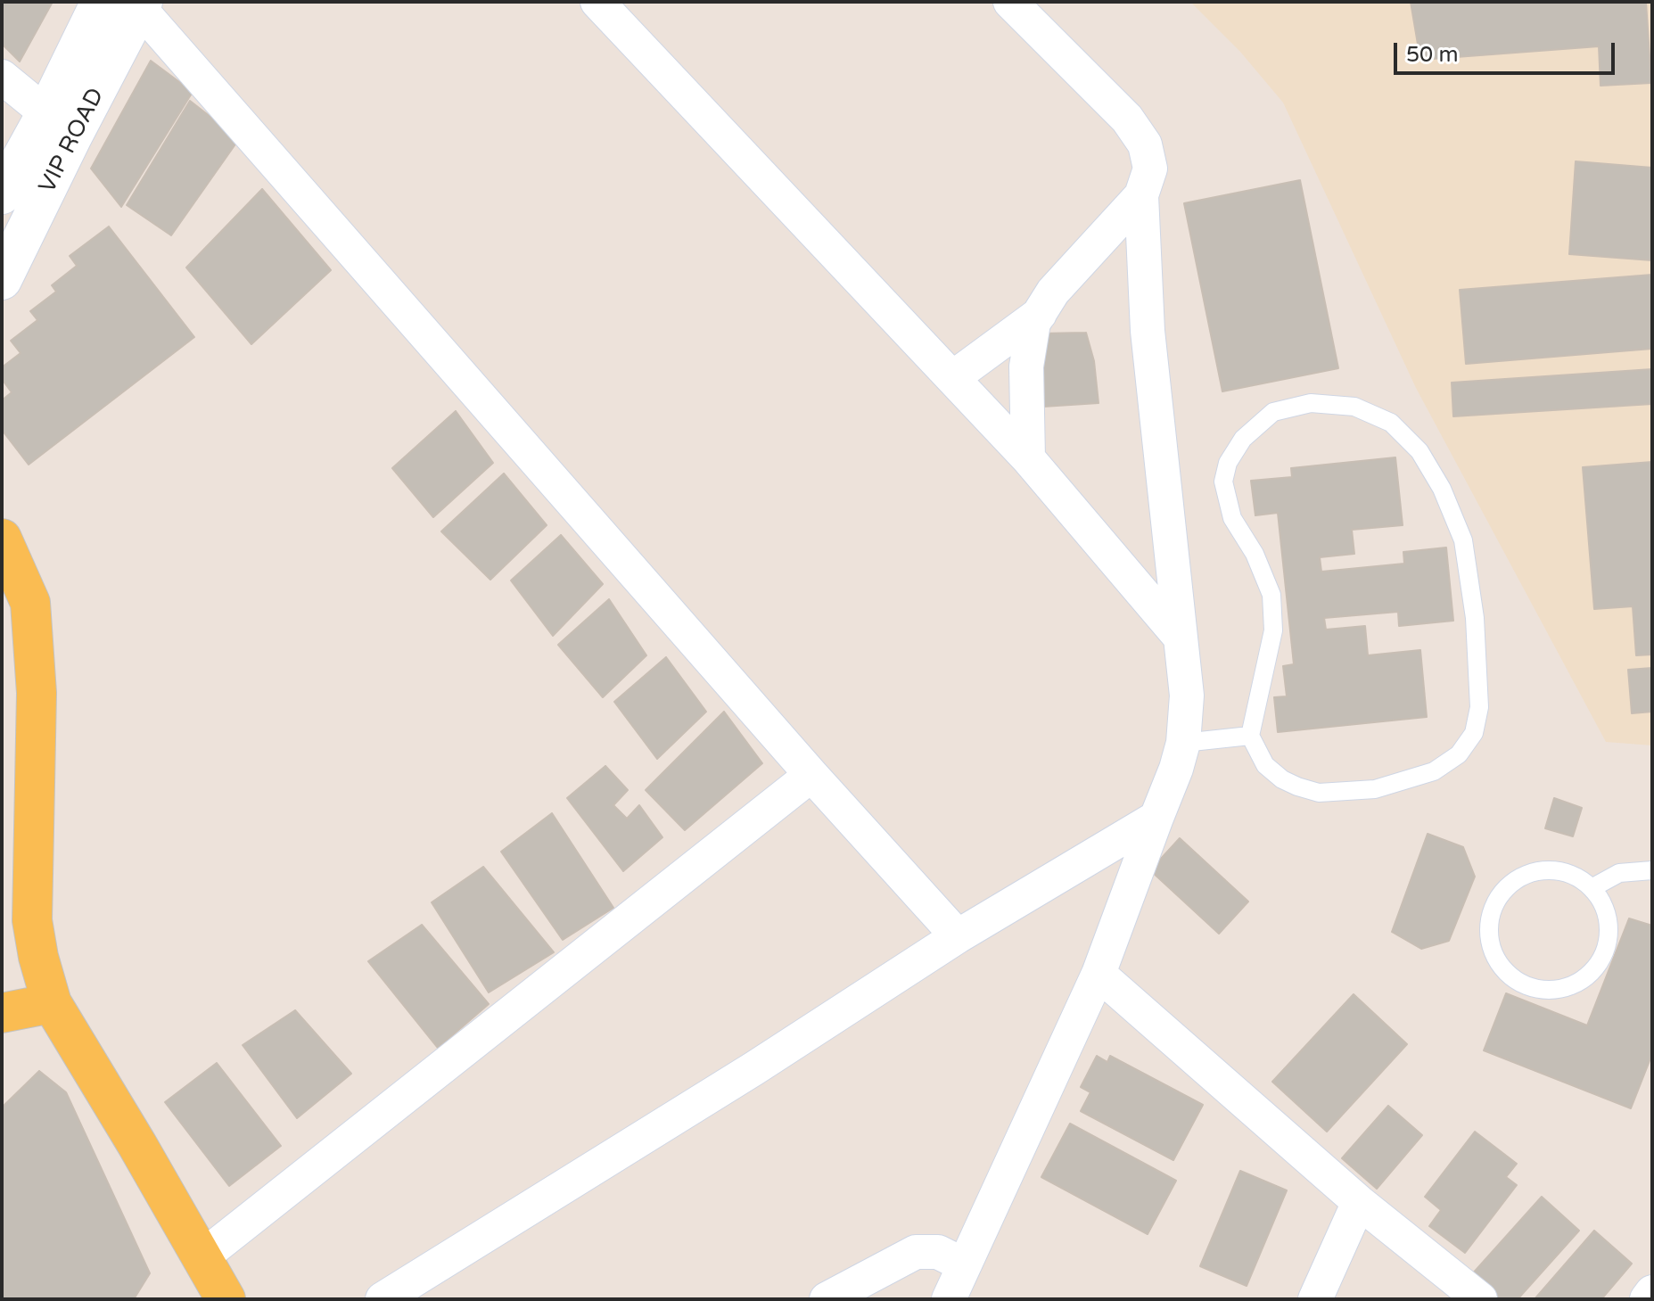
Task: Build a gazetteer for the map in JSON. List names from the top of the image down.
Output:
{
  "streets": {
    "main road": ["VIP ROAD"]
  },
  "scale_bar": "50 m"
}
